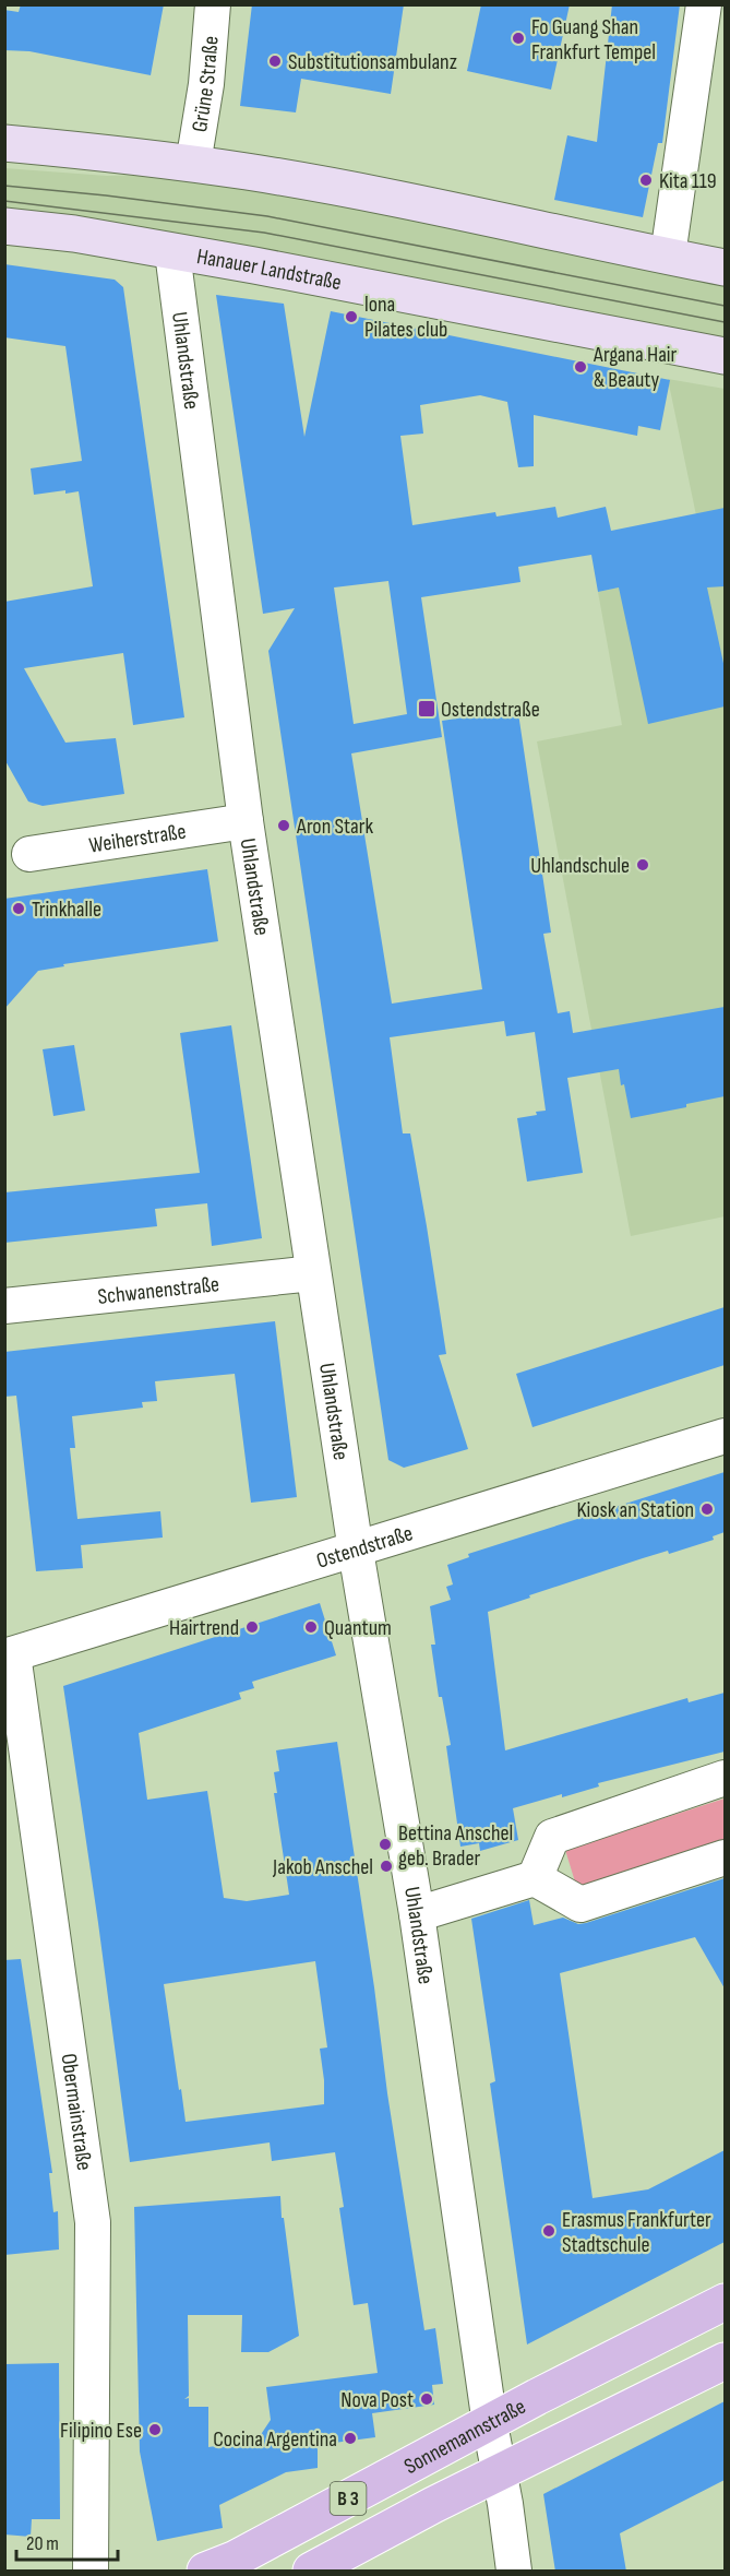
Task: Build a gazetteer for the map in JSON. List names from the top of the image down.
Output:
{
  "streets": {
    "main road": ["Hanauer Landstraße", "Sonnemannstraße", "B 3"],
    "street": [
      "Grüne Straße",
      "Uhlandstraße",
      "Weiherstraße",
      "Schwanenstraße",
      "Ostendstraße",
      "Obermainstraße"
    ]
  },
  "crossings": [
    ["Hanauer Landstraße", "Uhlandstraße"],
    ["Uhlandstraße", "Weiherstraße"],
    ["Uhlandstraße", "Schwanenstraße"],
    ["Uhlandstraße", "Ostendstraße"],
    ["Uhlandstraße", "Sonnemannstraße"],
    ["Uhlandstraße", "B 3"],
    ["Ostendstraße", "Obermainstraße"]
  ],
  "places": {
    "other": [
      "Fo Guang Shan Frankfurt Tempel",
      "Substitutionsambulanz",
      "Kita 119",
      "lona Pilates club",
      "Argana Hair & Beauty",
      "Aron Stark",
      "Uhlandschule",
      "Trinkhalle",
      "Kiosk an Station",
      "Hairtrend",
      "Quantum",
      "Bettina Anschel geb. Brader",
      "Jakob Anschel",
      "Erasmus Frankfurter Stadtschule",
      "Nova Post",
      "Filipino Ese",
      "Cocina Argentina"
    ],
    "transit": ["Ostendstraße"]
  },
  "scale_bar": "20 m"
}
